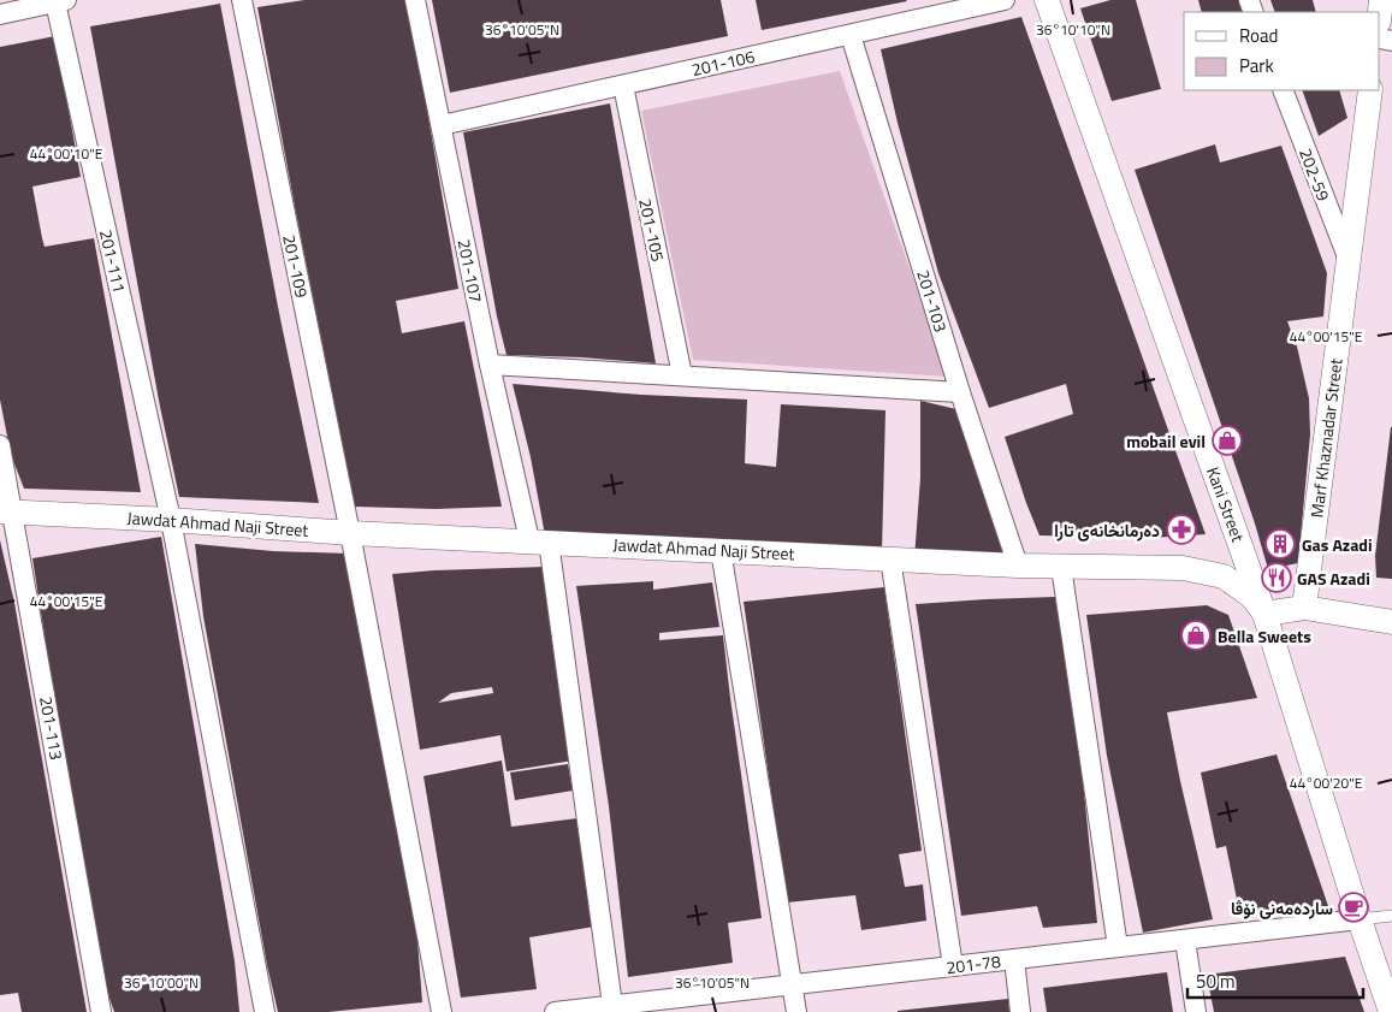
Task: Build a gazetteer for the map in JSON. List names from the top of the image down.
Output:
{
  "streets": {
    "street": [
      "201-106",
      "202-59",
      "201-105",
      "201-111",
      "201-109",
      "201-107",
      "201-103",
      "Marf Khaznadar Street",
      "Kani Street",
      "Jawdat Ahmad Naji Street",
      "201-113",
      "201-78"
    ]
  },
  "crossings": [
    ["201-106", "201-105"],
    ["201-106", "201-107"],
    ["201-106", "201-103"],
    ["202-59", "Marf Khaznadar Street"],
    ["201-111", "Jawdat Ahmad Naji Street"],
    ["201-109", "Jawdat Ahmad Naji Street"],
    ["201-107", "Jawdat Ahmad Naji Street"],
    ["201-107", "201-78"],
    ["201-103", "Jawdat Ahmad Naji Street"],
    ["Kani Street", "Jawdat Ahmad Naji Street"],
    ["Kani Street", "201-78"],
    ["Jawdat Ahmad Naji Street", "201-113"]
  ],
  "places": {
    "shop": ["mobail evil", "Bella Sweets"],
    "pharmacy": ["دەرمانخانەی تارا"],
    "building": ["Gas Azadi"],
    "restaurant": ["GAS Azadi"],
    "cafe": ["ساردەمەنی نۆڤا"]
  },
  "legend": ["Road", "Park"],
  "scale_bar": "50 m",
  "coordinates": [
    "36°10'05\"N",
    "36°10'10\"N",
    "44°00'10\"E",
    "44°00'15\"E",
    "44°00'20\"E",
    "36°10'00\"N"
  ]
}
